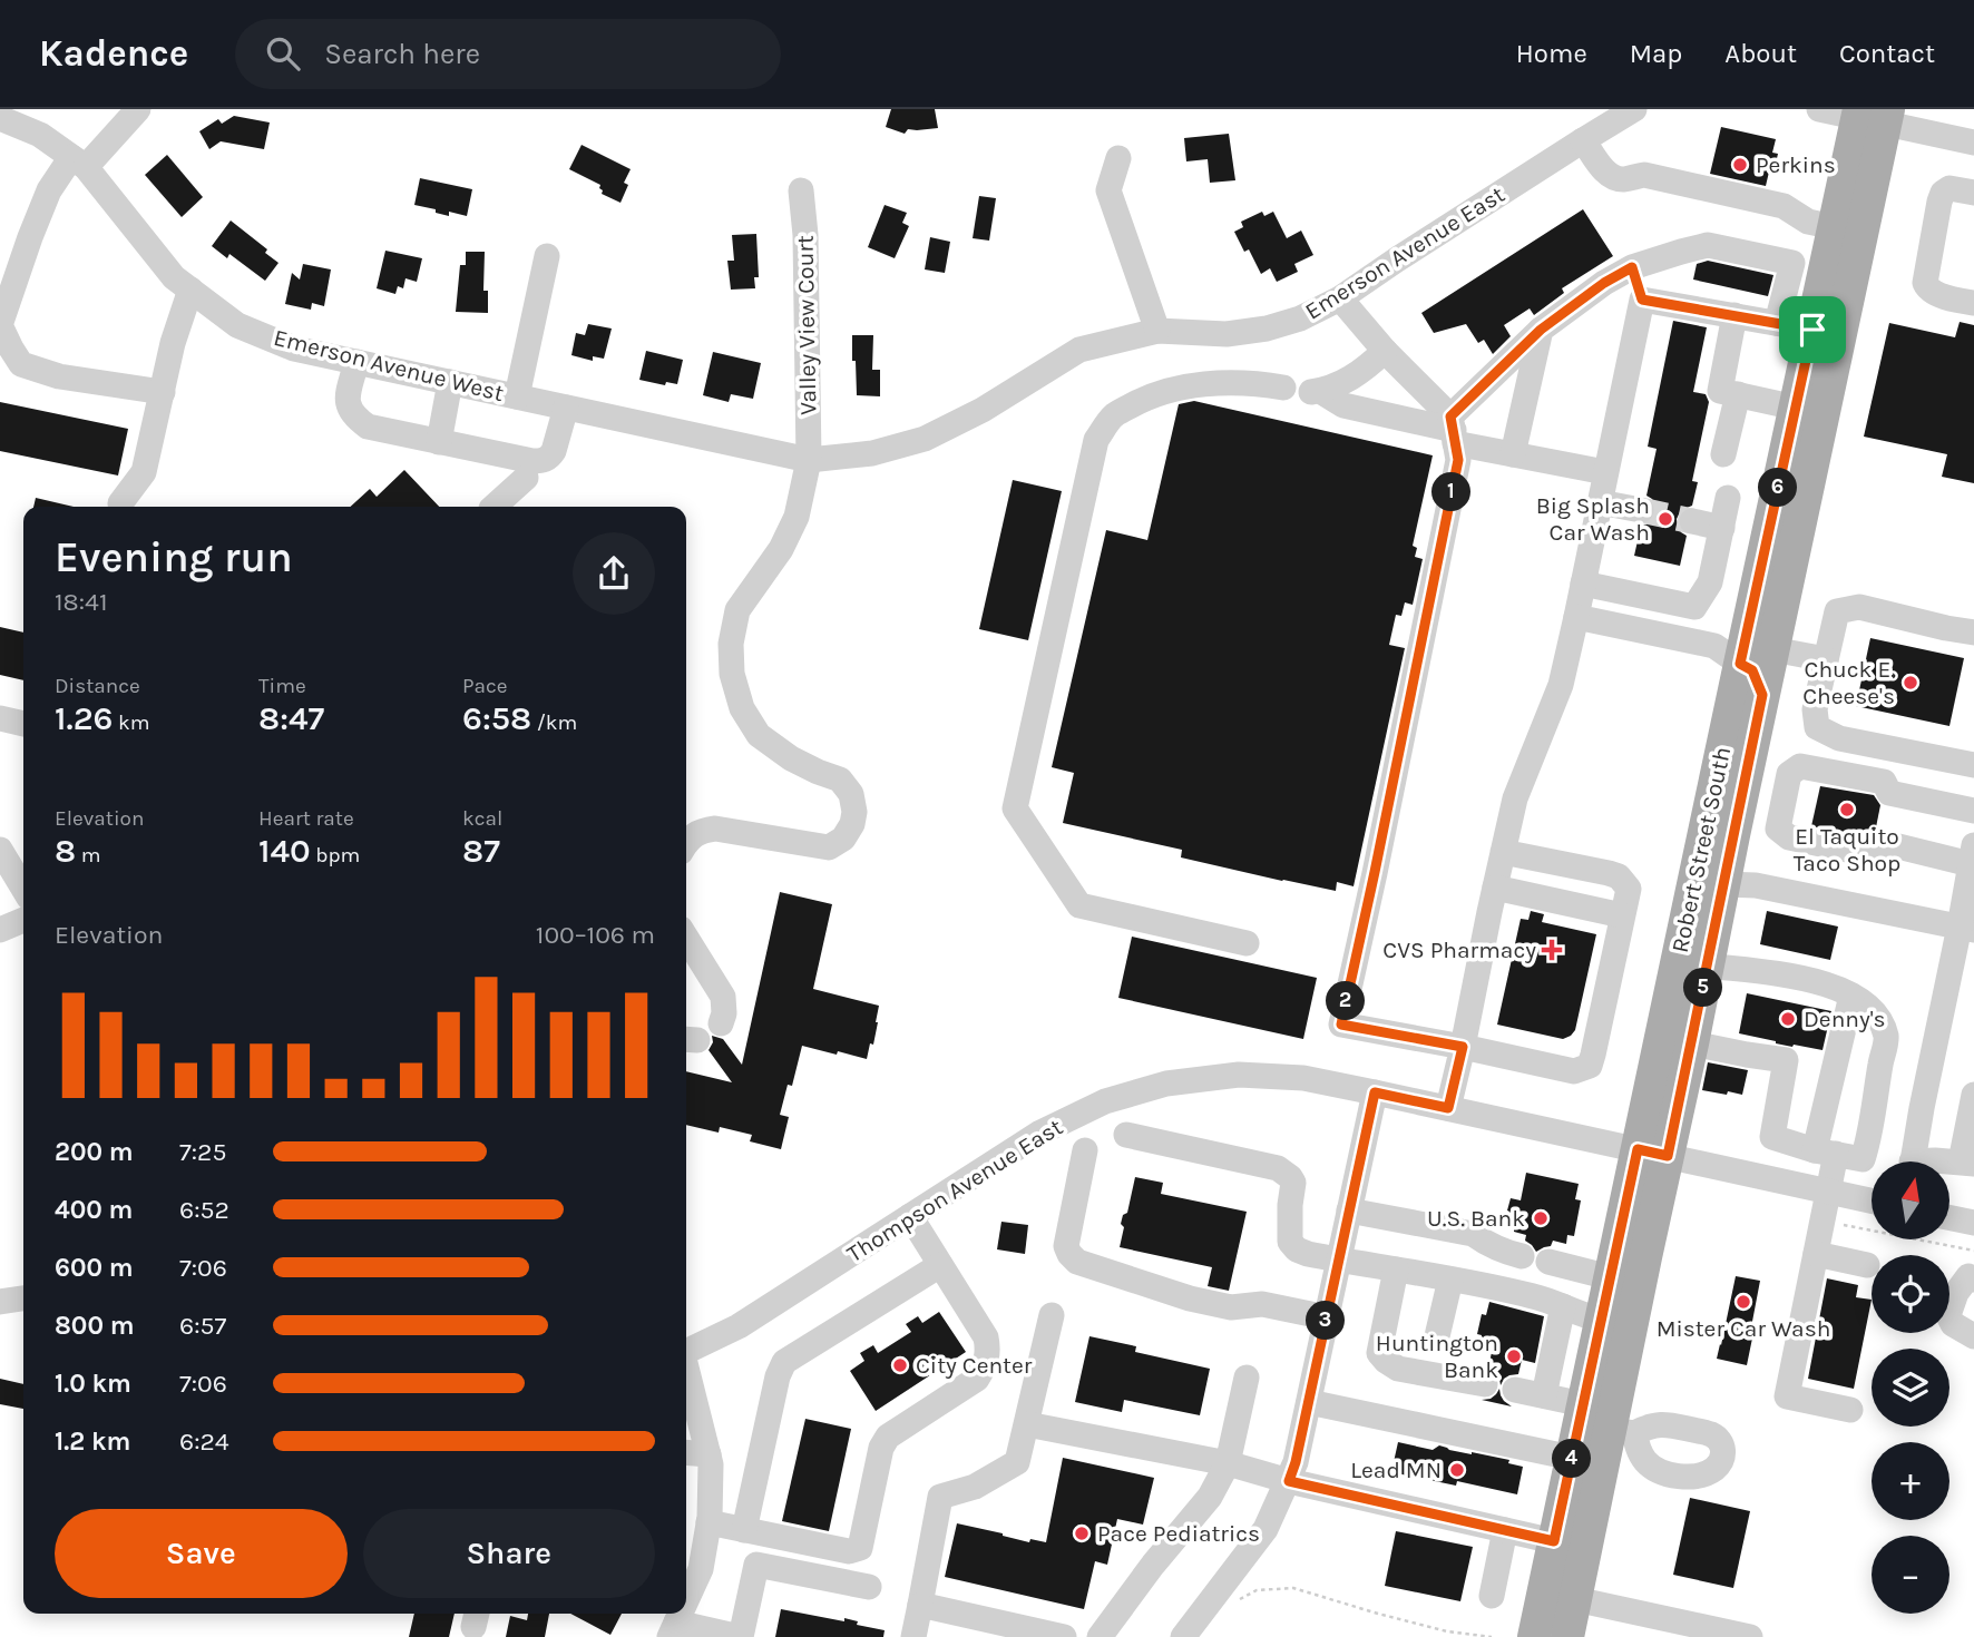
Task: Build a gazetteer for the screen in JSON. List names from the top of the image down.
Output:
{
  "streets": {
    "main road": ["Robert Street South"],
    "street": [
      "Emerson Avenue East",
      "Valley View Court",
      "Emerson Avenue West",
      "Thompson Avenue East"
    ]
  },
  "crossings": [
    ["Emerson Avenue East", "Valley View Court"],
    ["Emerson Avenue East", "Emerson Avenue West"],
    ["Valley View Court", "Emerson Avenue West"],
    ["Robert Street South", "Thompson Avenue East"]
  ],
  "places": {
    "other": [
      "Perkins",
      "Big Splash Car Wash",
      "Chuck E. Cheese's",
      "El Taquito Taco Shop",
      "Denny's",
      "U.S. Bank",
      "Mister Car Wash",
      "Huntington Bank",
      "City Center",
      "Lead MN",
      "Pace Pediatrics"
    ],
    "health": ["CVS Pharmacy"]
  },
  "north": "top",
  "page": {
    "header": "Kadence",
    "search": "Search here",
    "nav": [
      "Home",
      "Map",
      "About",
      "Contact"
    ],
    "pins": [
      "6",
      "1",
      "5",
      "2",
      "3",
      "4"
    ],
    "heading": ["Evening run", "18:41"],
    "stats": [
      ["Distance", "1.26 km"],
      ["Time", "8:47"],
      ["Pace", "6:58 /km"],
      ["Elevation", "8 m"],
      ["Heart rate", "140 bpm"],
      ["kcal", "87"]
    ],
    "chart": ["Elevation", "100–106 m"],
    "list": [
      {
        "name": "200 m",
        "note": "7:25"
      },
      {
        "name": "400 m",
        "note": "6:52"
      },
      {
        "name": "600 m",
        "note": "7:06"
      },
      {
        "name": "800 m",
        "note": "6:57"
      },
      {
        "name": "1.0 km",
        "note": "7:06"
      },
      {
        "name": "1.2 km",
        "note": "6:24"
      }
    ],
    "map_buttons": ["+", "−"],
    "buttons": ["Save", "Share"]
  }
}
